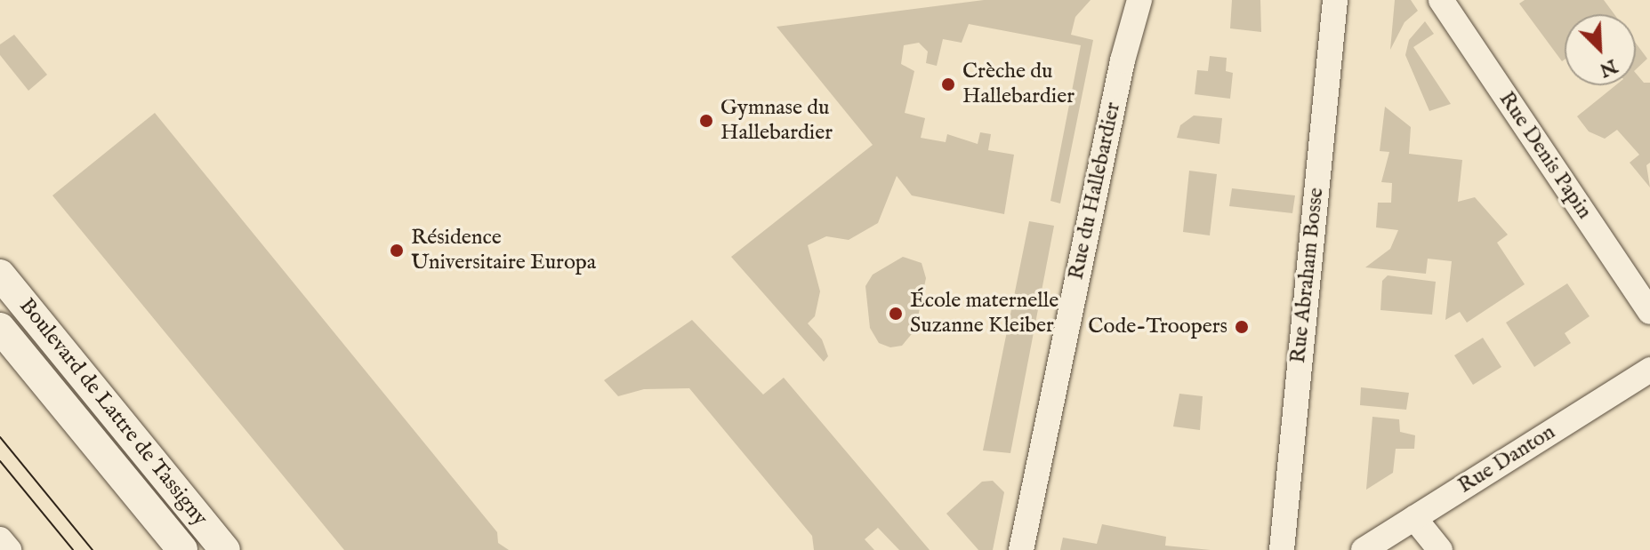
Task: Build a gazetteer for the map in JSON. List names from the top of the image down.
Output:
{
  "streets": {
    "street": [
      "Rue Denis Papin",
      "Rue du Hallebardier",
      "Rue Abraham Bosse",
      "Boulevard de Lattre de Tassigny",
      "Rue Danton"
    ]
  },
  "places": [
    "Crèche du Hallebardier",
    "Gymnase du Hallebardier",
    "Résidence Universitaire Europa",
    "École maternelle Suzanne Kleiber",
    "Code-Troopers"
  ],
  "north": "bottom right"
}
